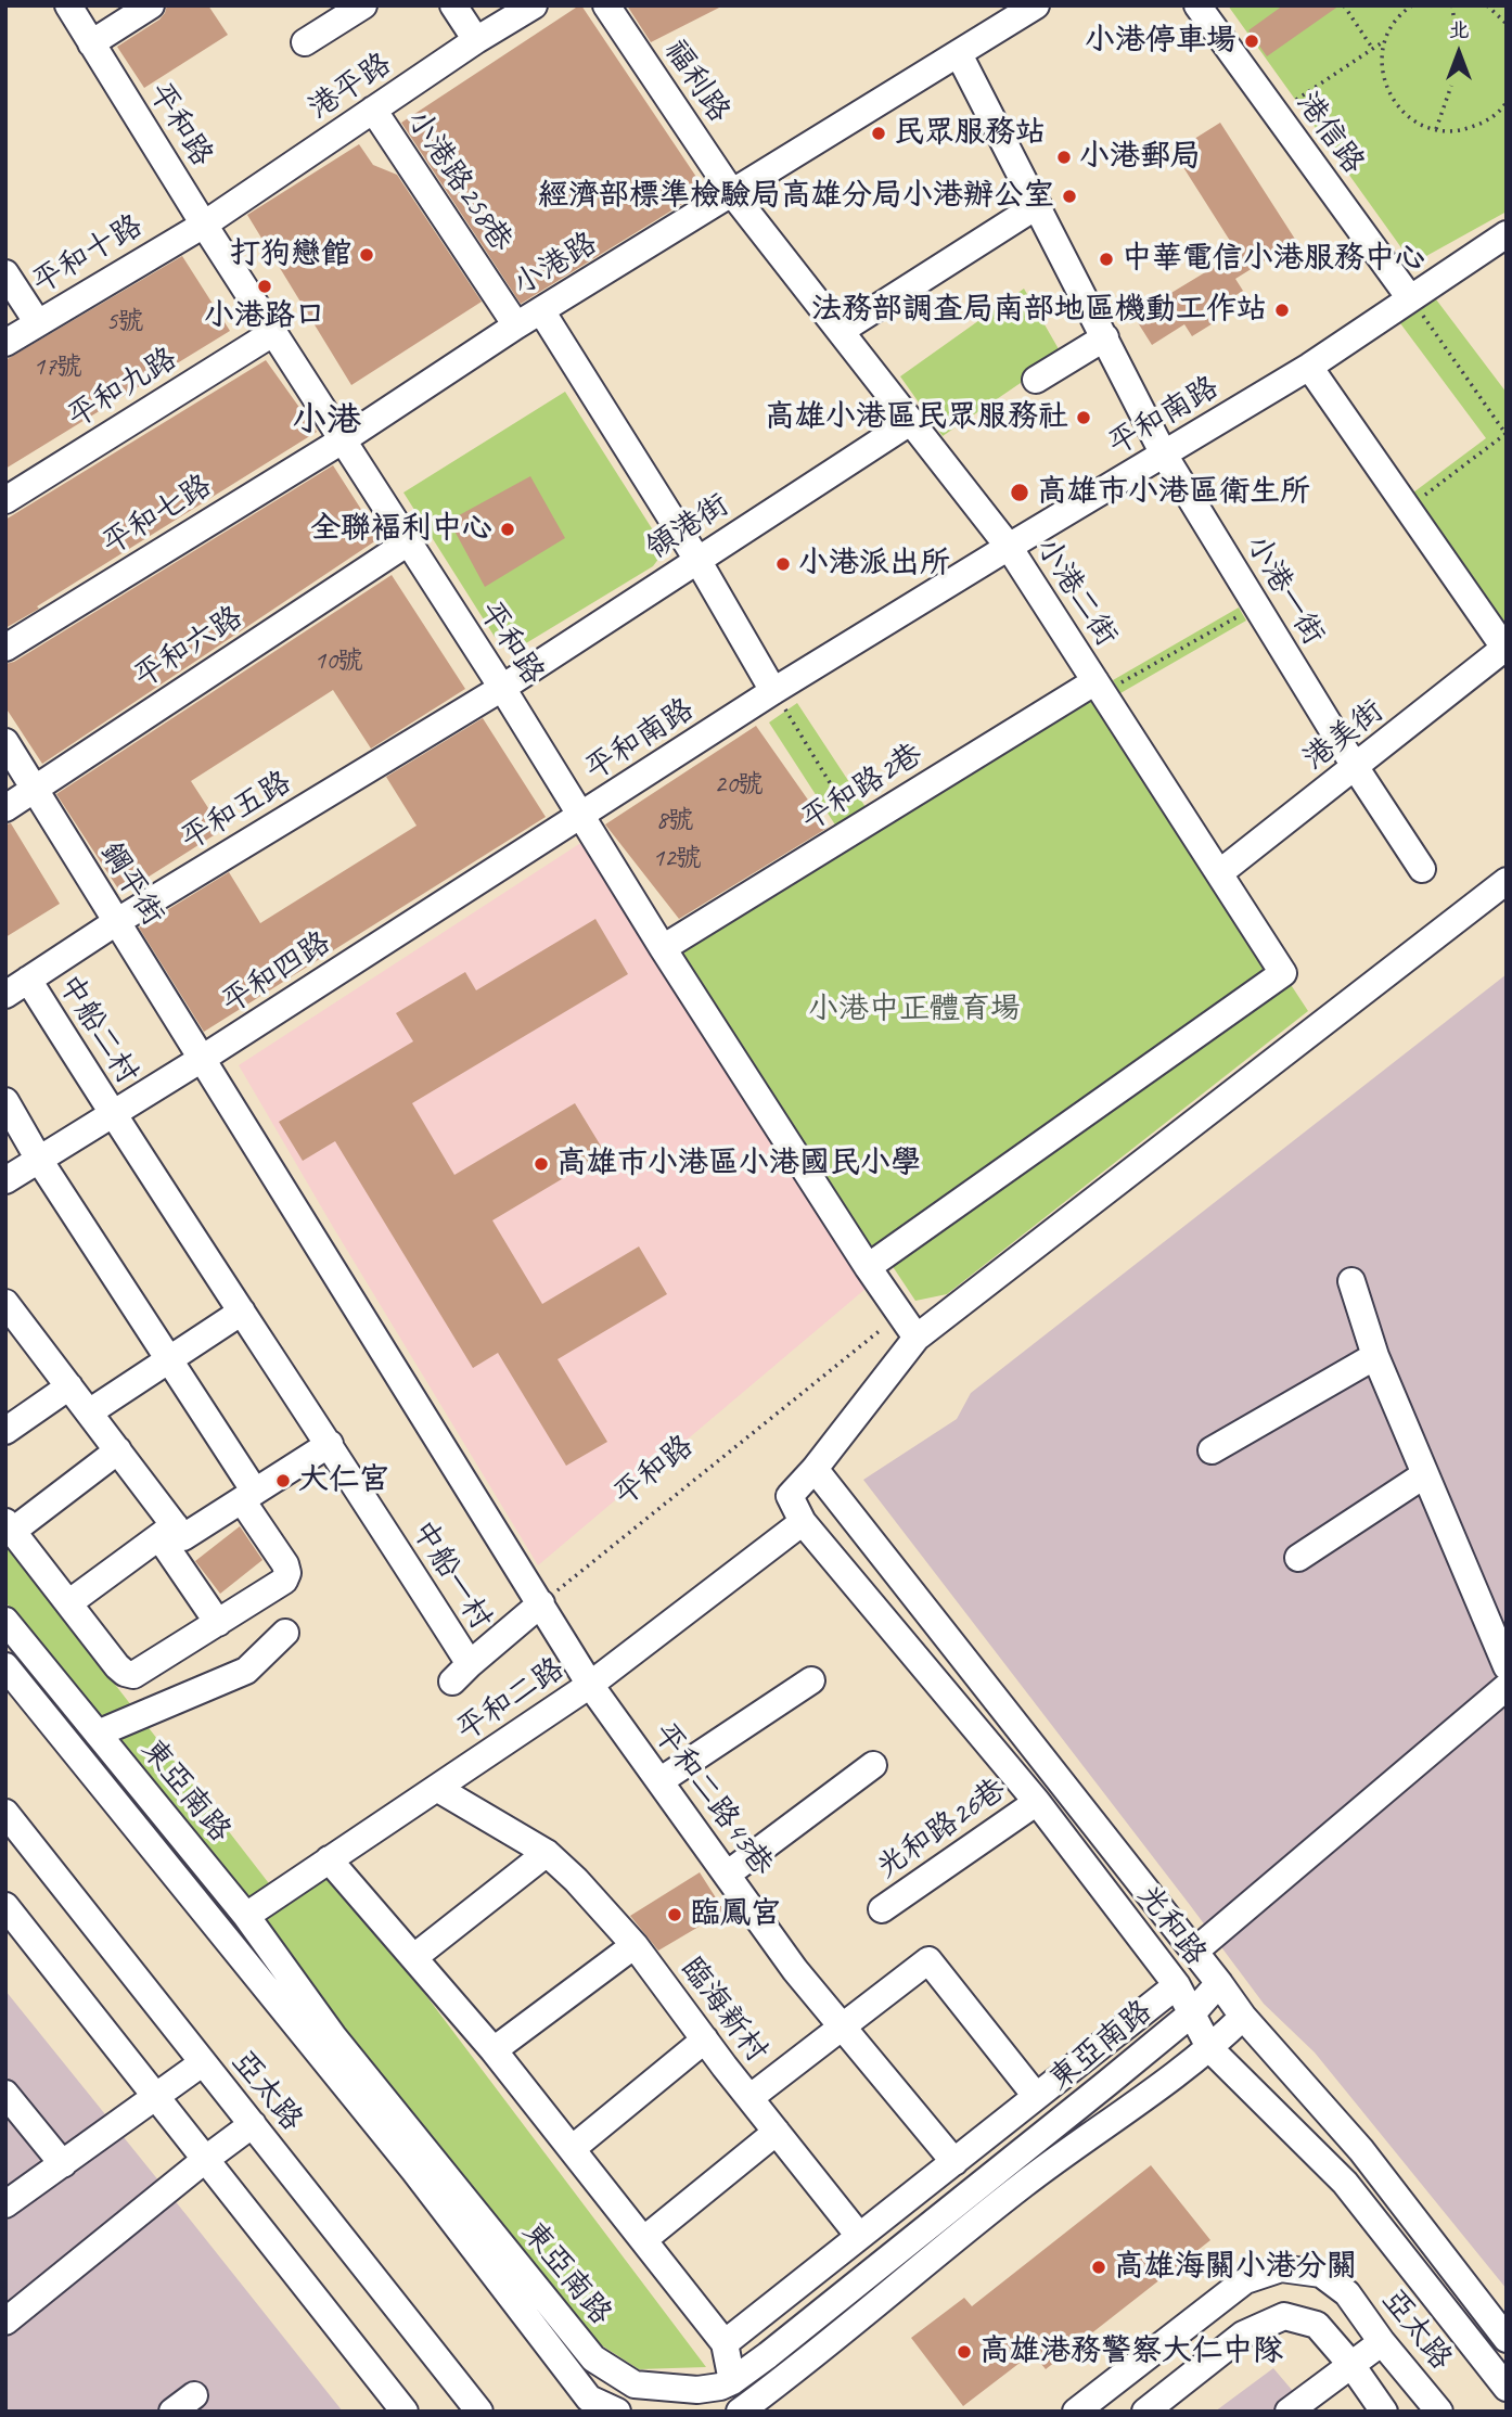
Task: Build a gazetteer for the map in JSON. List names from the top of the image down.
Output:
{
  "streets": {
    "street": [
      "福利路",
      "港平路",
      "平和路",
      "港信路",
      "小港路258巷",
      "平和十路",
      "小港路",
      "平和九路",
      "平和南路",
      "平和七路",
      "領港街",
      "小港一街",
      "小港二街",
      "平和六路",
      "港美街",
      "平和路2巷",
      "平和五路",
      "鋼平街",
      "平和四路",
      "中船二村",
      "中船一村",
      "平和二路",
      "東亞南路",
      "平和二路43巷",
      "光和路26巷",
      "光和路",
      "臨海新村",
      "亞太路"
    ]
  },
  "crossings": [
    ["福利路", "小港路"],
    ["福利路", "小港二街"],
    ["港平路", "平和路"],
    ["港平路", "小港路258巷"],
    ["港平路", "平和十路"],
    ["平和路", "平和十路"],
    ["平和路", "小港路"],
    ["平和路", "平和九路"],
    ["平和路", "平和南路"],
    ["平和路", "平和七路"],
    ["平和路", "領港街"],
    ["平和路", "小港二街"],
    ["平和路", "平和六路"],
    ["平和路", "平和路2巷"],
    ["平和路", "平和五路"],
    ["平和路", "鋼平街"],
    ["平和路", "平和四路"],
    ["平和路", "中船一村"],
    ["平和路", "平和二路43巷"],
    ["港信路", "平和南路"],
    ["小港路258巷", "小港路"],
    ["小港路", "平和七路"],
    ["小港路", "小港一街"],
    ["小港路", "小港二街"],
    ["平和南路", "小港一街"],
    ["平和南路", "小港二街"],
    ["平和南路", "平和四路"],
    ["領港街", "小港二街"],
    ["領港街", "平和五路"],
    ["小港一街", "港美街"],
    ["小港二街", "港美街"],
    ["小港二街", "平和路2巷"],
    ["平和六路", "鋼平街"],
    ["平和五路", "鋼平街"],
    ["平和五路", "中船二村"],
    ["鋼平街", "平和四路"],
    ["鋼平街", "中船一村"],
    ["鋼平街", "平和二路43巷"],
    ["平和四路", "中船二村"],
    ["平和四路", "中船一村"],
    ["中船二村", "中船一村"],
    ["中船一村", "平和二路43巷"],
    ["平和二路", "東亞南路"],
    ["平和二路", "平和二路43巷"],
    ["平和二路", "光和路"],
    ["平和二路", "臨海新村"],
    ["東亞南路", "光和路"],
    ["平和二路43巷", "臨海新村"],
    ["光和路26巷", "光和路"]
  ],
  "districts": ["小港"],
  "parks": ["小港中正體育場"],
  "places": [
    "小港停車場",
    "民眾服務站",
    "小港郵局",
    "經濟部標準檢驗局高雄分局小港辦公室",
    "打狗戀館",
    "中華電信小港服務中心",
    "小港路口",
    "法務部調查局南部地區機動工作站",
    "高雄小港區民眾服務社",
    "高雄市小港區衛生所",
    "全聯褔利中心",
    "小港派出所",
    "高雄市小港區小港國民小學",
    "大仁宮",
    "臨鳳宮",
    "高雄海關小港分關",
    "高雄港務警察大仁中隊"
  ],
  "house_numbers": [
    "5號",
    "17號",
    "10號",
    "20號",
    "8號",
    "12號"
  ],
  "north": "top"
}
